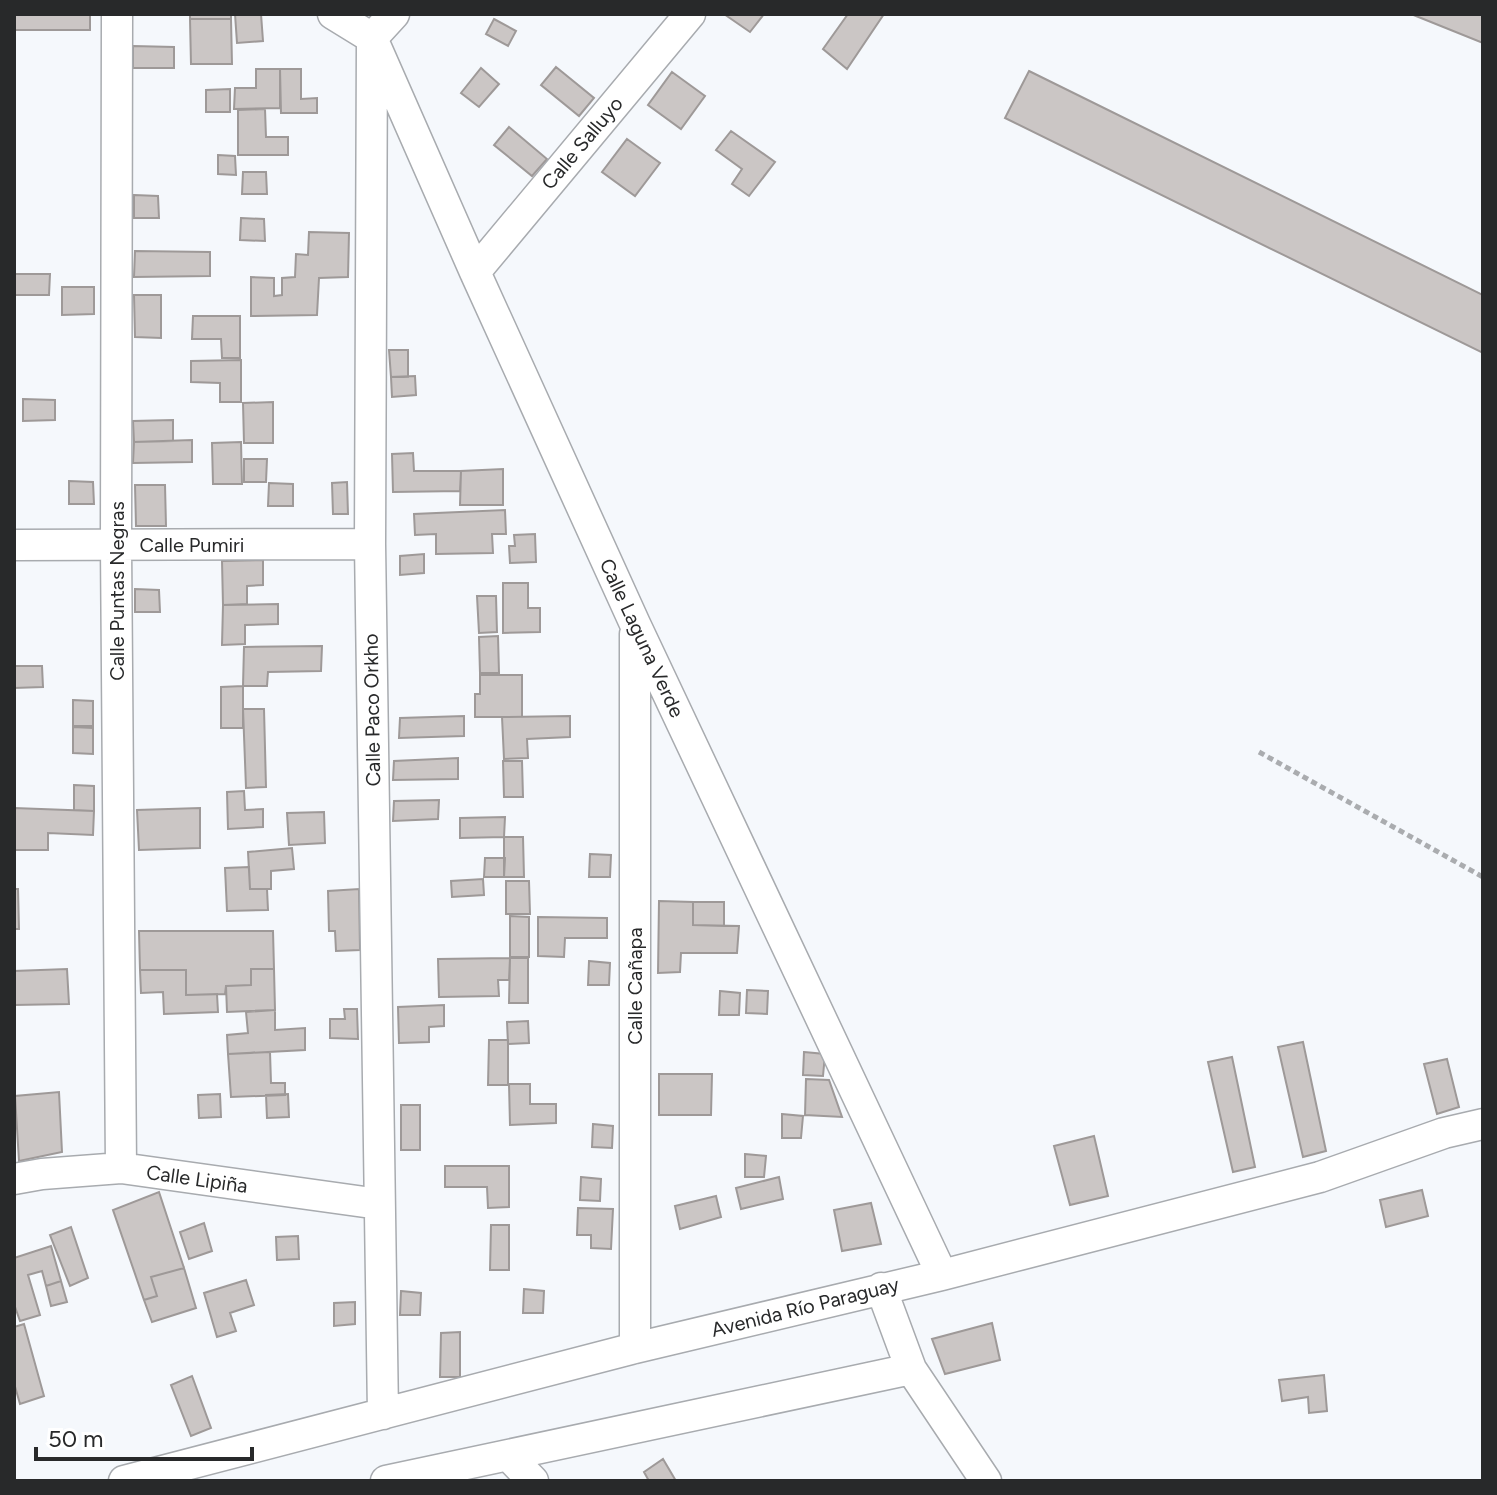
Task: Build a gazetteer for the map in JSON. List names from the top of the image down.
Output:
{
  "streets": {
    "street": [
      "Calle Salluyo",
      "Calle Pumiri",
      "Calle Puntas Negras",
      "Calle Laguna Verde",
      "Calle Paco Orkho",
      "Calle Cañapa",
      "Calle Lipiña",
      "Avenida Río Paraguay"
    ]
  },
  "crossings": [
    ["Calle Salluyo", "Calle Laguna Verde"],
    ["Calle Pumiri", "Calle Puntas Negras"],
    ["Calle Pumiri", "Calle Paco Orkho"],
    ["Calle Puntas Negras", "Calle Lipiña"],
    ["Calle Laguna Verde", "Calle Paco Orkho"],
    ["Calle Laguna Verde", "Calle Cañapa"],
    ["Calle Laguna Verde", "Avenida Río Paraguay"],
    ["Calle Paco Orkho", "Calle Lipiña"],
    ["Calle Paco Orkho", "Avenida Río Paraguay"],
    ["Calle Cañapa", "Avenida Río Paraguay"]
  ],
  "scale_bar": "50 m"
}
